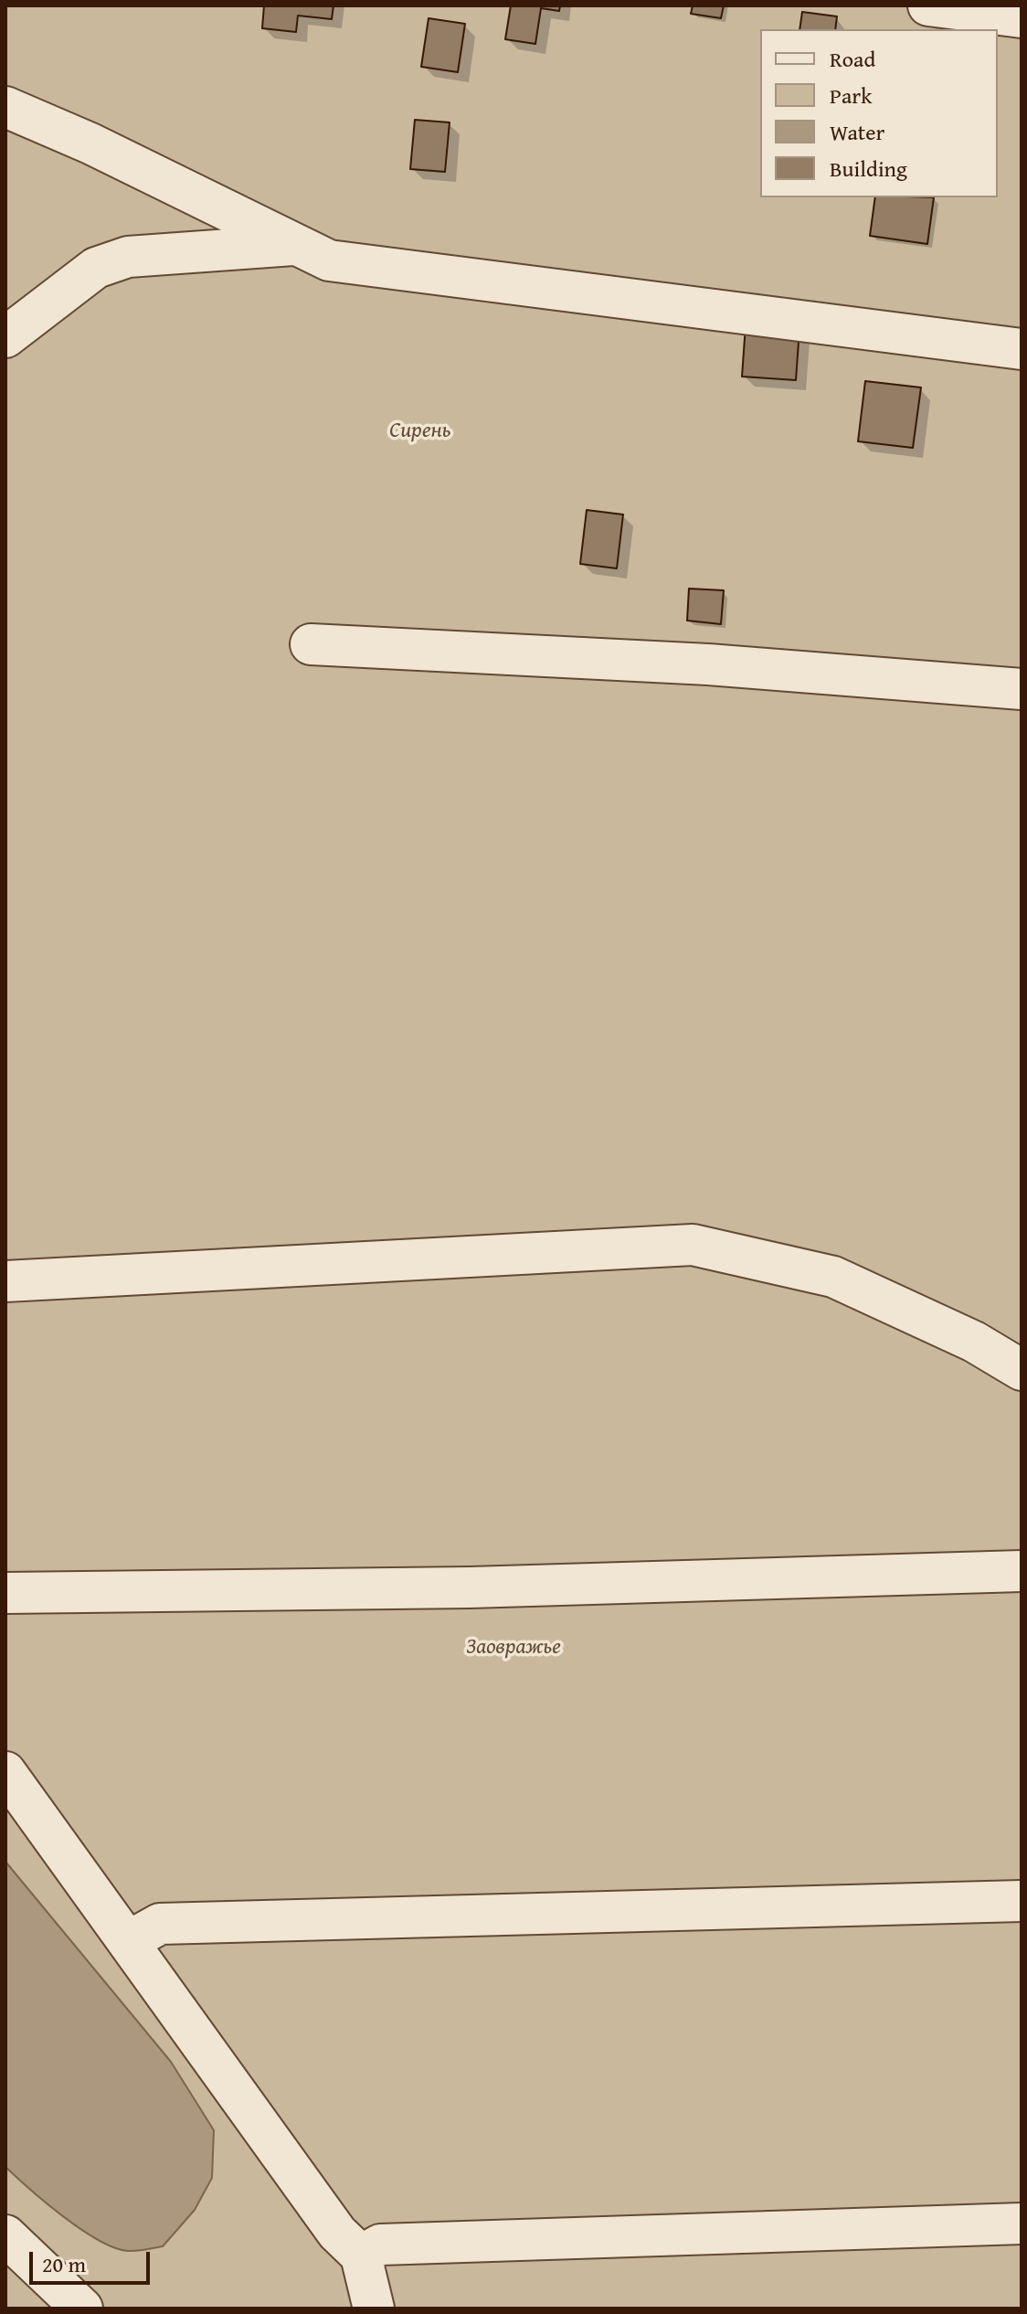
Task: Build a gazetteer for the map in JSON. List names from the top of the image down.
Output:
{
  "parks": ["Сирень", "Заовражье"],
  "legend": [
    "Road",
    "Park",
    "Water",
    "Building"
  ],
  "scale_bar": "20 m"
}
